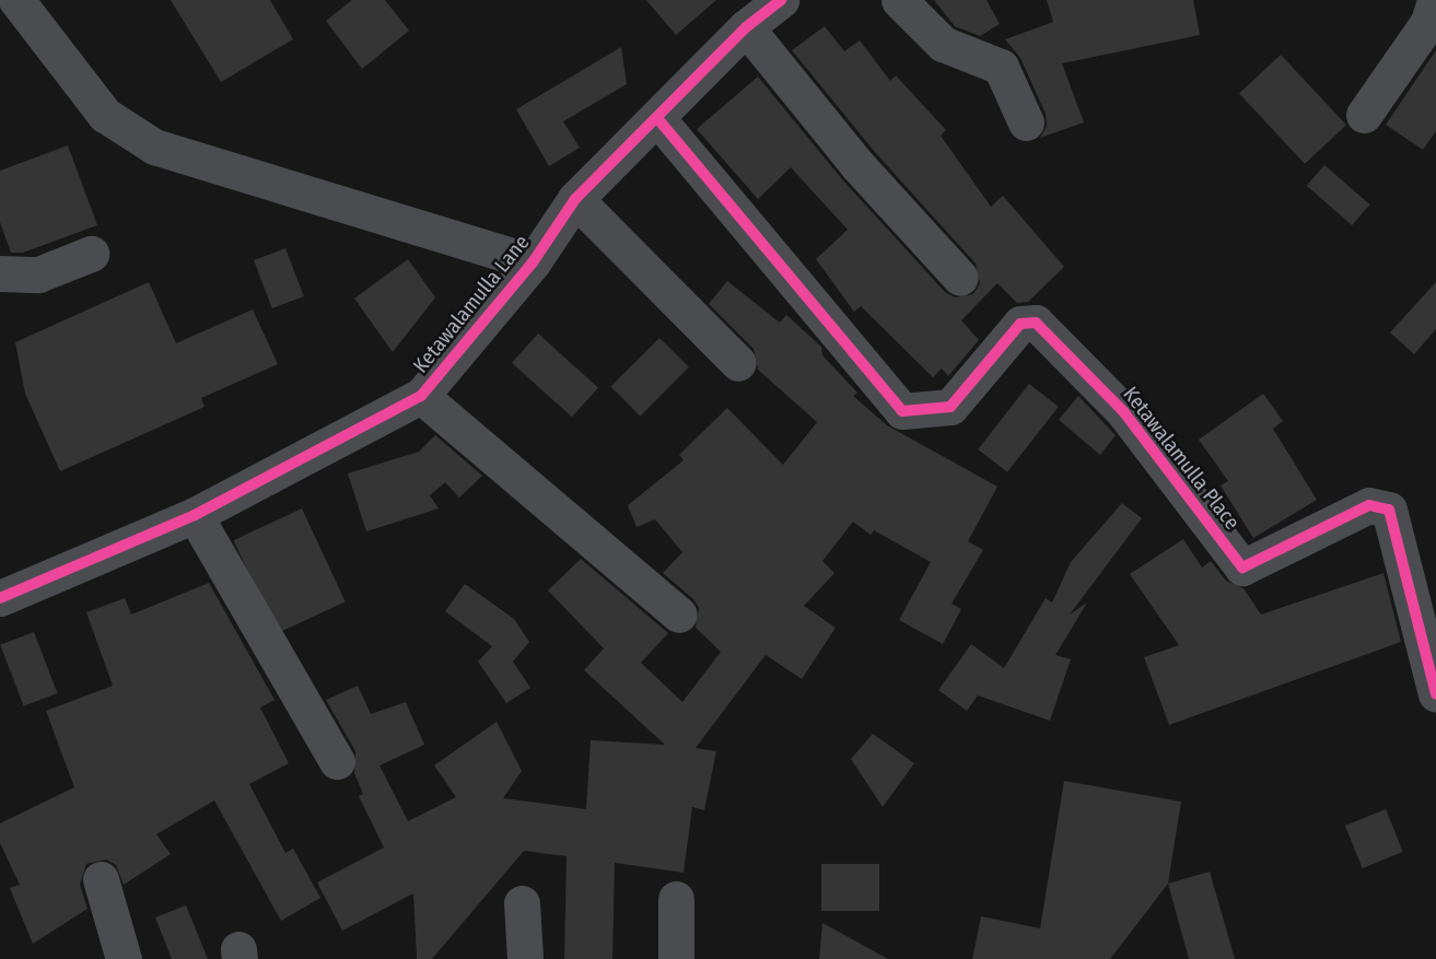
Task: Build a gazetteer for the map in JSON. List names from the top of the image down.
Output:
{
  "streets": {
    "street": ["Ketawalamulla Lane", "Ketawalamulla Place"]
  },
  "crossings": [
    ["Ketawalamulla Lane", "Ketawalamulla Place"]
  ]
}
